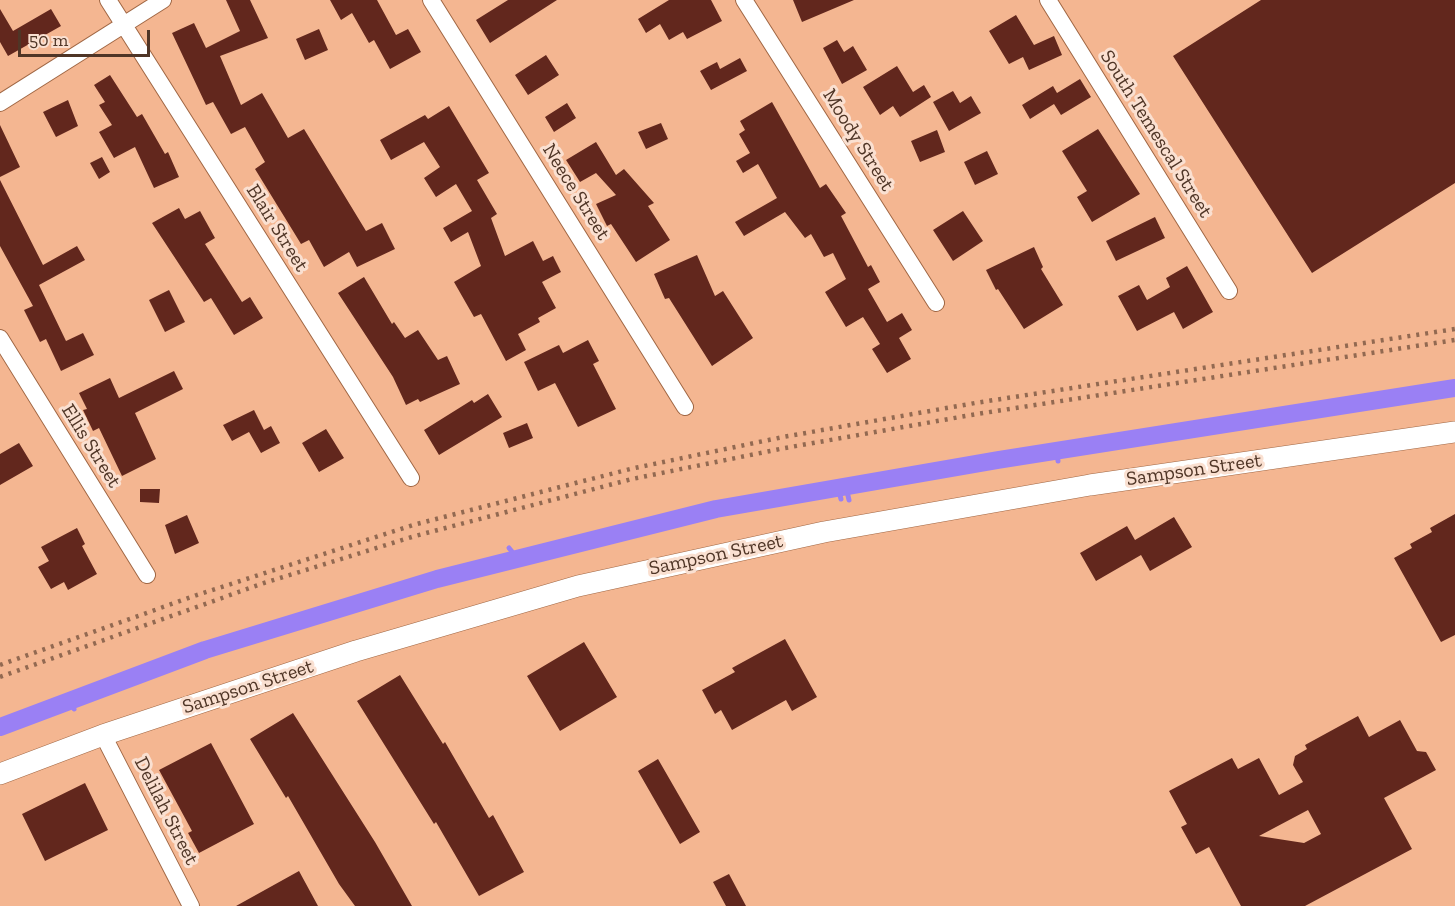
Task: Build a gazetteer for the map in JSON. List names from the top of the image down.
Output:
{
  "streets": {
    "street": [
      "South Temescal Street",
      "Moody Street",
      "Neece Street",
      "Blair Street",
      "Ellis Street",
      "Sampson Street",
      "Delilah Street"
    ]
  },
  "crossings": [
    ["Sampson Street", "Delilah Street"]
  ],
  "scale_bar": "50 m"
}
